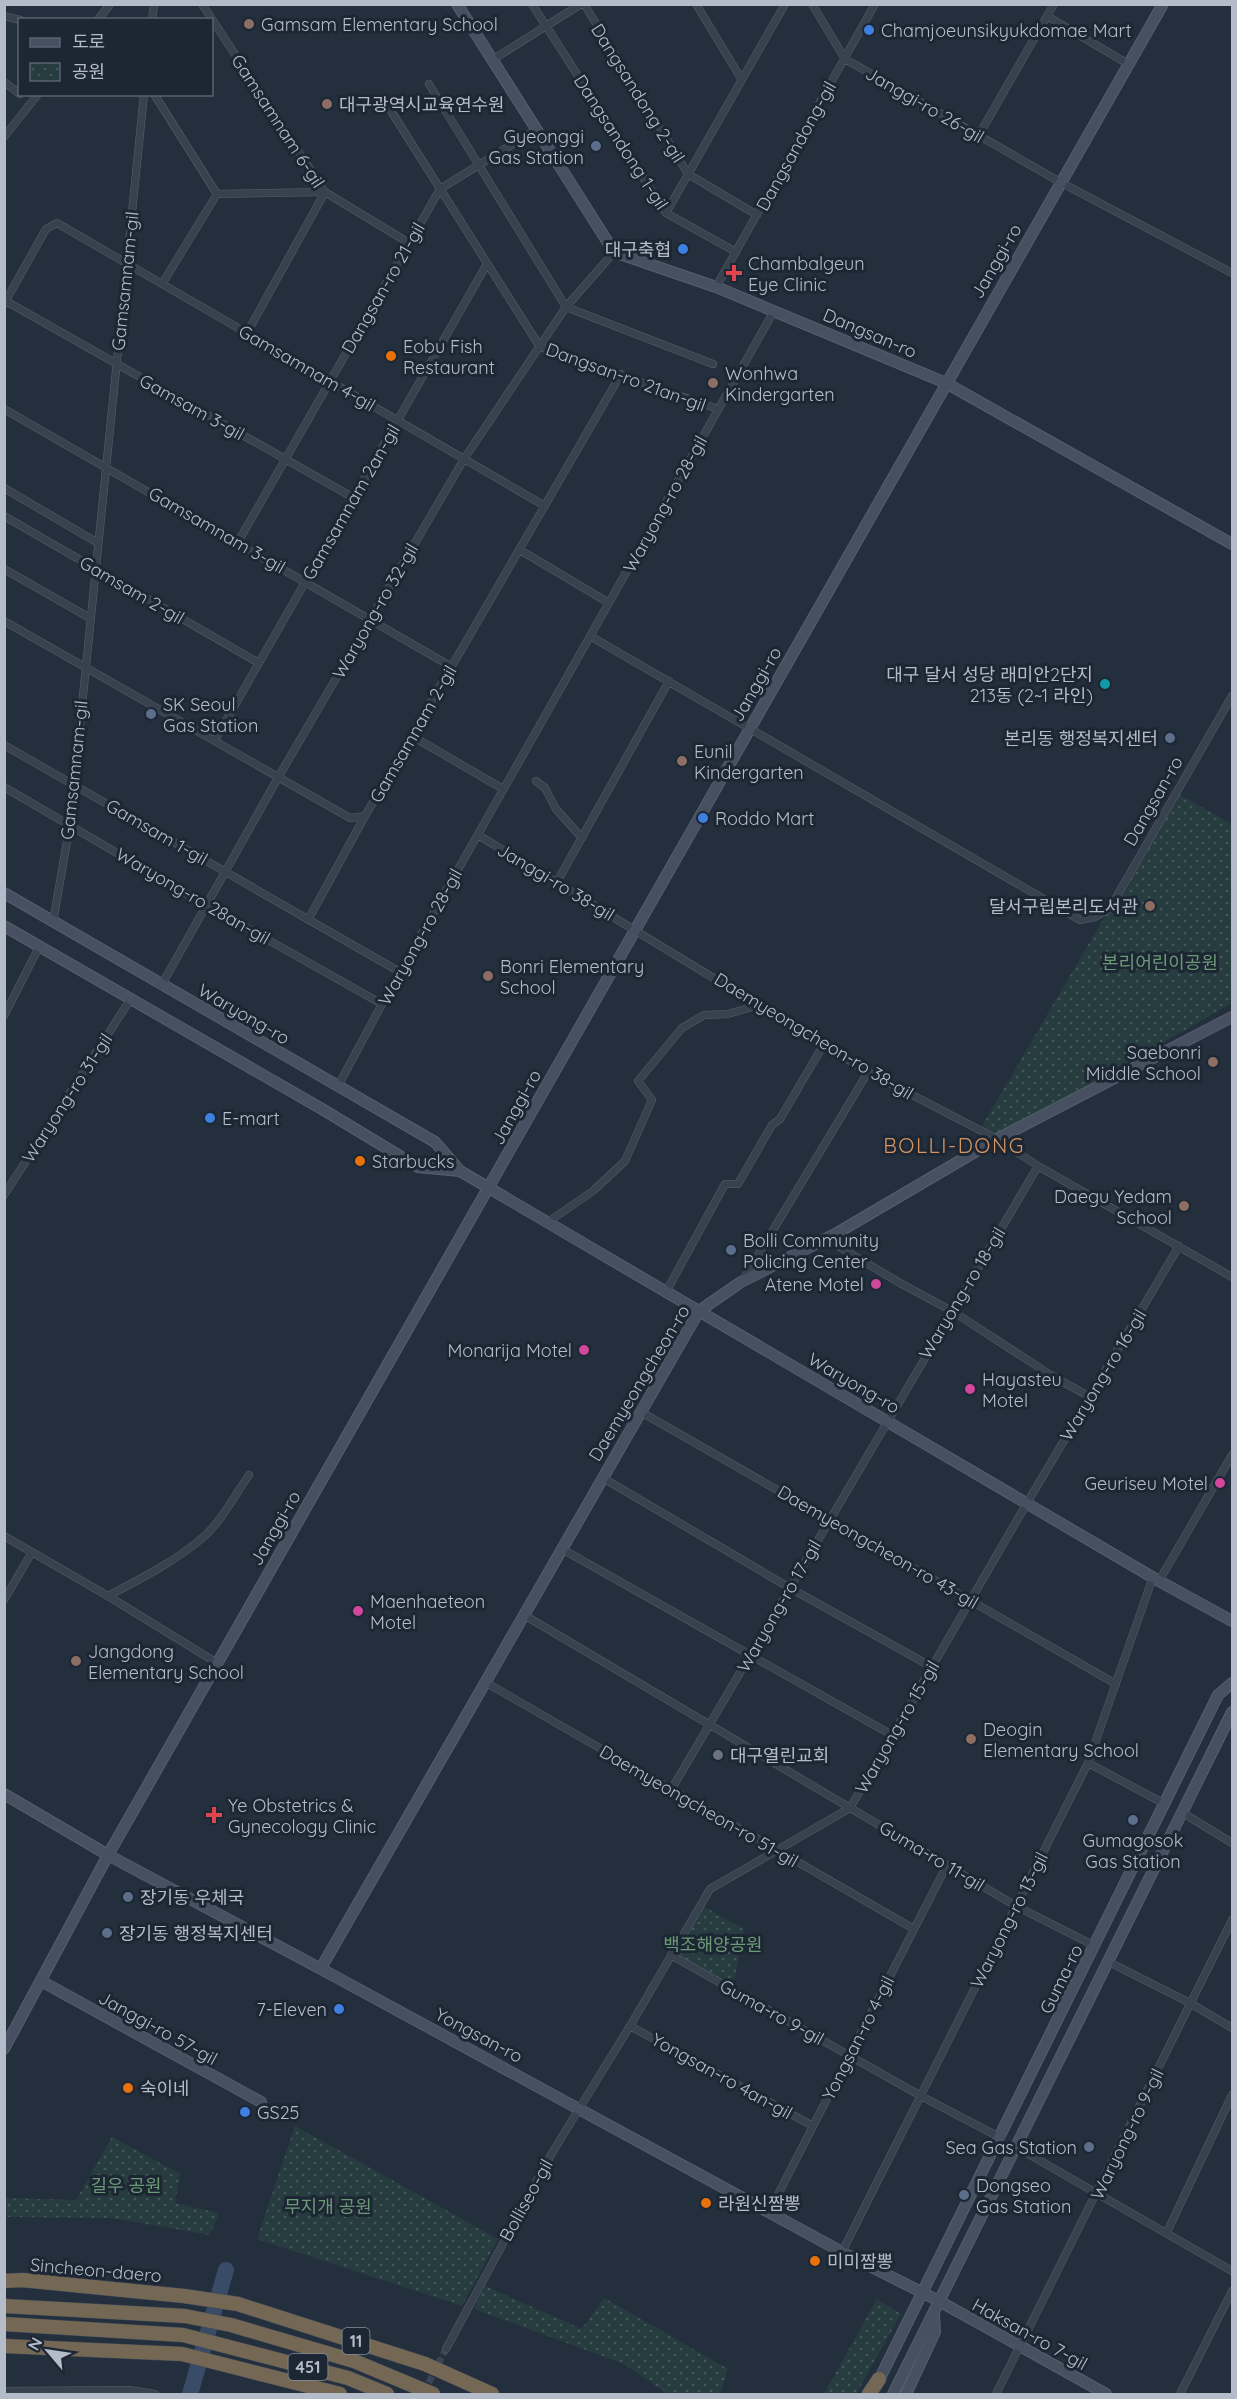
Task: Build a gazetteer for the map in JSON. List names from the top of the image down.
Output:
{
  "streets": {
    "highway": ["Sincheon-daero", "11", "451"],
    "main road": [
      "Janggi-ro",
      "Dangsan-ro",
      "Waryong-ro",
      "Daemyeongcheon-ro",
      "Guma-ro",
      "Janggi-ro 57-gil",
      "Yongsan-ro",
      "Haksan-ro 7-gil"
    ],
    "street": [
      "Dangsandong 2-gil",
      "Janggi-ro 26-gil",
      "Gamsamnam 6-gil",
      "Dangsandong 1-gil",
      "Dangsandong-gil",
      "Gamsamnam-gil",
      "Dangsan-ro 21-gil",
      "Gamsamnam 4-gil",
      "Dangsan-ro 21an-gil",
      "Gamsam 3-gil",
      "Gamsamnam 2an-gil",
      "Waryong-ro 28-gil",
      "Gamsamnam 3-gil",
      "Gamsam 2-gil",
      "Waryong-ro 32-gil",
      "Gamsamnam 2-gil",
      "Gamsam 1-gil",
      "Janggi-ro 38-gil",
      "Waryong-ro 28an-gil",
      "Daemyeongcheon-ro 38-gil",
      "Waryong-ro 31-gil",
      "Waryong-ro 18-gil",
      "Waryong-ro 16-gil",
      "Daemyeongcheon-ro 43-gil",
      "Waryong-ro 17-gil",
      "Waryong-ro 15-gil",
      "Daemyeongcheon-ro 51-gil",
      "Guma-ro 11-gil",
      "Waryong-ro 13-gil",
      "Guma-ro 9-gil",
      "Yongsan-ro 4-gil",
      "Yongsan-ro 4an-gil",
      "Waryong-ro 9-gil",
      "Bolliseo-gil"
    ]
  },
  "crossings": [
    ["Dangsandong 2-gil", "Dangsandong-gil"],
    ["Janggi-ro 26-gil", "Dangsandong-gil"],
    ["Janggi-ro 26-gil", "Janggi-ro"],
    ["Gamsamnam 6-gil", "Gamsamnam 4-gil"],
    ["Dangsandong 1-gil", "Dangsandong-gil"],
    ["Dangsandong-gil", "Dangsan-ro"],
    ["Janggi-ro", "Dangsan-ro"],
    ["Janggi-ro", "Janggi-ro 38-gil"],
    ["Janggi-ro", "Waryong-ro"],
    ["Janggi-ro", "Daemyeongcheon-ro 38-gil"],
    ["Janggi-ro", "Janggi-ro 57-gil"],
    ["Janggi-ro", "Yongsan-ro"],
    ["Gamsamnam-gil", "Gamsamnam 4-gil"],
    ["Gamsamnam-gil", "Gamsam 3-gil"],
    ["Gamsamnam-gil", "Gamsamnam 3-gil"],
    ["Gamsamnam-gil", "Gamsam 2-gil"],
    ["Gamsamnam-gil", "Gamsamnam 2-gil"],
    ["Gamsamnam-gil", "Gamsam 1-gil"],
    ["Gamsamnam-gil", "Waryong-ro 28an-gil"],
    ["Gamsamnam-gil", "Waryong-ro"],
    ["Dangsan-ro 21-gil", "Gamsamnam 4-gil"],
    ["Dangsan-ro 21-gil", "Dangsan-ro 21an-gil"],
    ["Dangsan-ro 21-gil", "Gamsam 3-gil"],
    ["Dangsan-ro 21-gil", "Gamsamnam 3-gil"],
    ["Dangsan-ro", "Waryong-ro 28-gil"],
    ["Dangsan-ro", "Waryong-ro 32-gil"],
    ["Gamsamnam 4-gil", "Gamsam 3-gil"],
    ["Gamsamnam 4-gil", "Gamsamnam 2an-gil"],
    ["Gamsamnam 4-gil", "Waryong-ro 32-gil"],
    ["Gamsamnam 4-gil", "Gamsamnam 2-gil"],
    ["Dangsan-ro 21an-gil", "Gamsamnam 2an-gil"],
    ["Dangsan-ro 21an-gil", "Waryong-ro 28-gil"],
    ["Dangsan-ro 21an-gil", "Waryong-ro 32-gil"],
    ["Dangsan-ro 21an-gil", "Gamsamnam 2-gil"],
    ["Gamsam 3-gil", "Gamsamnam 2an-gil"],
    ["Gamsamnam 2an-gil", "Gamsamnam 3-gil"],
    ["Gamsamnam 2an-gil", "Gamsam 2-gil"],
    ["Gamsamnam 2an-gil", "Gamsamnam 2-gil"],
    ["Waryong-ro 28-gil", "Gamsam 1-gil"],
    ["Waryong-ro 28-gil", "Janggi-ro 38-gil"],
    ["Waryong-ro 28-gil", "Waryong-ro 28an-gil"],
    ["Waryong-ro 28-gil", "Waryong-ro"],
    ["Gamsamnam 3-gil", "Waryong-ro 32-gil"],
    ["Gamsamnam 3-gil", "Gamsamnam 2-gil"],
    ["Waryong-ro 32-gil", "Gamsamnam 2-gil"],
    ["Waryong-ro 32-gil", "Gamsam 1-gil"],
    ["Waryong-ro 32-gil", "Waryong-ro 28an-gil"],
    ["Waryong-ro 32-gil", "Waryong-ro"],
    ["Janggi-ro 38-gil", "Daemyeongcheon-ro 38-gil"],
    ["Waryong-ro", "Waryong-ro 31-gil"],
    ["Waryong-ro", "Waryong-ro 18-gil"],
    ["Waryong-ro", "Waryong-ro 16-gil"],
    ["Waryong-ro", "Daemyeongcheon-ro"],
    ["Waryong-ro", "Waryong-ro 17-gil"],
    ["Waryong-ro", "Waryong-ro 15-gil"],
    ["Waryong-ro", "Waryong-ro 13-gil"],
    ["Daemyeongcheon-ro 38-gil", "Waryong-ro 18-gil"],
    ["Daemyeongcheon-ro 38-gil", "Waryong-ro 16-gil"],
    ["Daemyeongcheon-ro 38-gil", "Daemyeongcheon-ro"],
    ["Waryong-ro 18-gil", "Waryong-ro 17-gil"],
    ["Waryong-ro 16-gil", "Waryong-ro 15-gil"],
    ["Daemyeongcheon-ro", "Daemyeongcheon-ro 43-gil"],
    ["Daemyeongcheon-ro", "Daemyeongcheon-ro 51-gil"],
    ["Daemyeongcheon-ro", "Guma-ro 11-gil"],
    ["Daemyeongcheon-ro", "Yongsan-ro"],
    ["Daemyeongcheon-ro 43-gil", "Waryong-ro 17-gil"],
    ["Daemyeongcheon-ro 43-gil", "Waryong-ro 15-gil"],
    ["Daemyeongcheon-ro 43-gil", "Waryong-ro 13-gil"],
    ["Waryong-ro 17-gil", "Daemyeongcheon-ro 51-gil"],
    ["Waryong-ro 17-gil", "Guma-ro 11-gil"],
    ["Waryong-ro 15-gil", "Daemyeongcheon-ro 51-gil"],
    ["Waryong-ro 15-gil", "Guma-ro 11-gil"],
    ["Waryong-ro 15-gil", "Guma-ro 9-gil"],
    ["Waryong-ro 15-gil", "Yongsan-ro"],
    ["Waryong-ro 15-gil", "Yongsan-ro 4an-gil"],
    ["Waryong-ro 15-gil", "Bolliseo-gil"],
    ["Daemyeongcheon-ro 51-gil", "Yongsan-ro 4-gil"],
    ["Guma-ro 11-gil", "Waryong-ro 13-gil"],
    ["Guma-ro 11-gil", "Guma-ro"],
    ["Guma-ro 11-gil", "Yongsan-ro 4-gil"],
    ["Waryong-ro 13-gil", "Guma-ro 9-gil"],
    ["Waryong-ro 13-gil", "Yongsan-ro"],
    ["Guma-ro", "Guma-ro 9-gil"],
    ["Guma-ro", "Yongsan-ro"],
    ["Guma-ro", "Haksan-ro 7-gil"],
    ["Guma-ro 9-gil", "Yongsan-ro 4-gil"],
    ["Yongsan-ro", "Yongsan-ro 4-gil"],
    ["Yongsan-ro", "Bolliseo-gil"],
    ["Yongsan-ro", "Haksan-ro 7-gil"],
    ["Yongsan-ro 4-gil", "Yongsan-ro 4an-gil"],
    ["Waryong-ro 9-gil", "Haksan-ro 7-gil"]
  ],
  "districts": ["BOLLI-DONG"],
  "parks": [
    "본리어린이공원",
    "백조해양공원",
    "길우 공원",
    "무지개 공원"
  ],
  "places": {
    "other": [
      "Gamsam Elementary School",
      "Chamjoeunsikyukdomae Mart",
      "대구광역시교육연수원",
      "Gyeonggi Gas Station",
      "대구축협",
      "Eobu Fish Restaurant",
      "Wonhwa Kindergarten",
      "대구 달서 성당 래미안2단지 213동 (2~1 라인)",
      "SK Seoul Gas Station",
      "본리동 행정복지센터",
      "Eunil Kindergarten",
      "Roddo Mart",
      "달서구립본리도서관",
      "Bonri Elementary School",
      "Saebonri Middle School",
      "E-mart",
      "Starbucks",
      "Daegu Yedam School",
      "Bolli Community Policing Center",
      "Atene Motel",
      "Monarija Motel",
      "Hayasteu Motel",
      "Geuriseu Motel",
      "Maenhaeteon Motel",
      "Jangdong Elementary School",
      "Deogin Elementary School",
      "대구열린교회",
      "Gumagosok Gas Station",
      "장기동 우체국",
      "장기동 행정복지센터",
      "7-Eleven",
      "숙이네",
      "GS25",
      "Sea Gas Station",
      "Dongseo Gas Station",
      "라원신짬뽕",
      "미미짬뽕"
    ],
    "health": ["Chambalgeun Eye Clinic", "Ye Obstetrics & Gynecology Clinic"]
  },
  "legend": ["도로", "공원"],
  "north": "top left"
}
